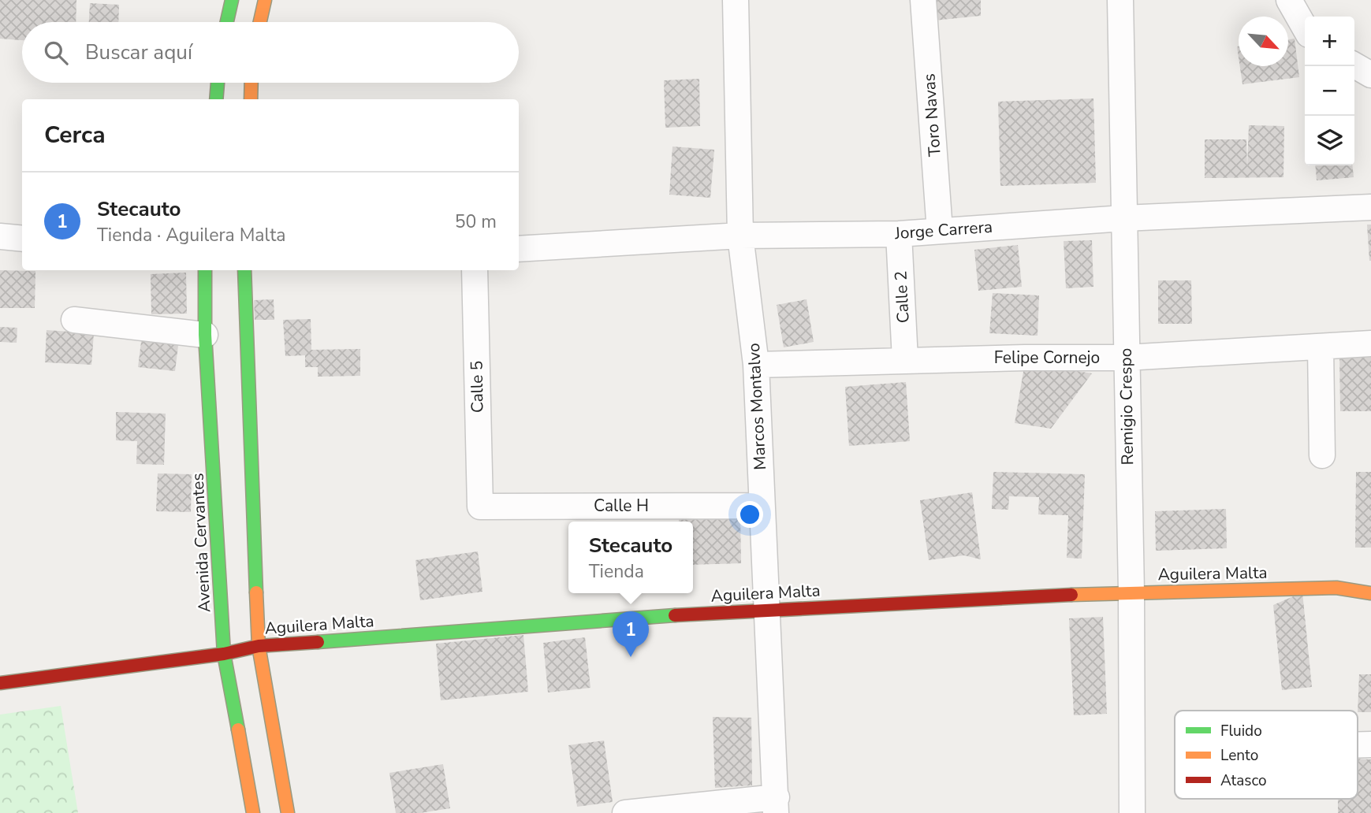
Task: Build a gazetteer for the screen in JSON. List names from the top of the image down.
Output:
{
  "streets": {
    "street": [
      "Toro Navas",
      "Jorge Carrera",
      "Calle 2",
      "Felipe Cornejo",
      "Calle 5",
      "Marcos Montalvo",
      "Remigio Crespo",
      "Calle H",
      "Avenida Cervantes",
      "Aguilera Malta"
    ]
  },
  "crossings": [
    ["Toro Navas", "Jorge Carrera"],
    ["Jorge Carrera", "Calle 2"],
    ["Jorge Carrera", "Marcos Montalvo"],
    ["Jorge Carrera", "Remigio Crespo"],
    ["Calle 2", "Felipe Cornejo"],
    ["Felipe Cornejo", "Marcos Montalvo"],
    ["Felipe Cornejo", "Remigio Crespo"],
    ["Calle 5", "Calle H"],
    ["Marcos Montalvo", "Calle H"],
    ["Marcos Montalvo", "Aguilera Malta"],
    ["Remigio Crespo", "Aguilera Malta"],
    ["Avenida Cervantes", "Aguilera Malta"]
  ],
  "legend": ["Fluido", "Lento", "Atasco"],
  "north": "bottom right",
  "page": {
    "map_buttons": ["+", "−"],
    "search": "Buscar aquí",
    "heading": "Cerca",
    "list": [
      {
        "mark": "1",
        "name": "Stecauto",
        "note": "Tienda · Aguilera Malta",
        "value": "50 m"
      }
    ],
    "popup": ["Stecauto", "Tienda"],
    "pins": "1"
  }
}
